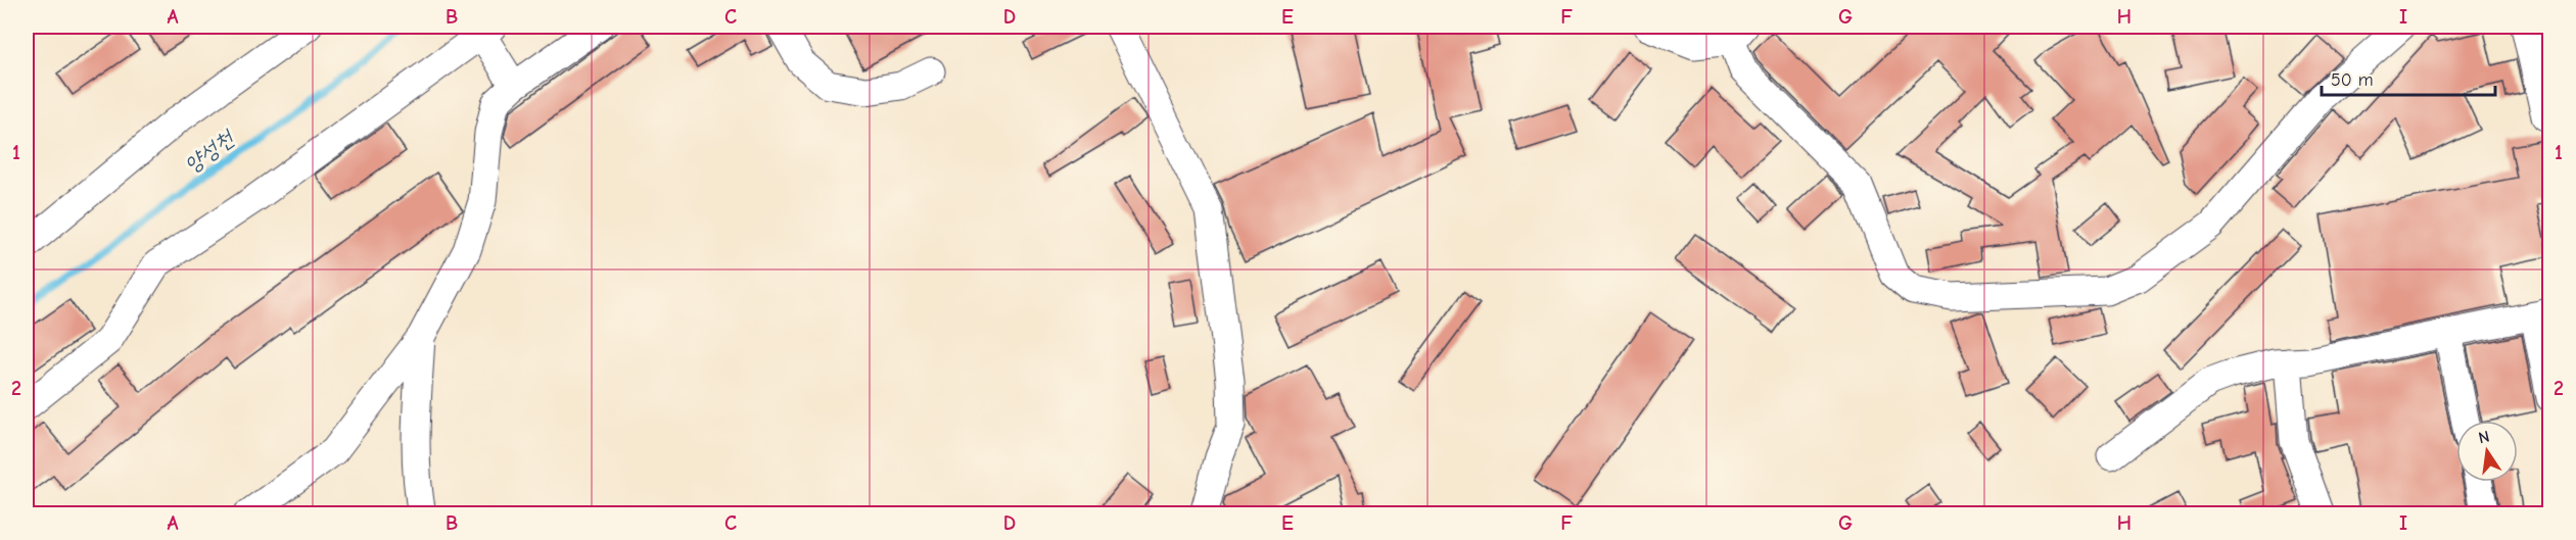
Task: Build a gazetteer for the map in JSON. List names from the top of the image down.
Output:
{
  "water": ["양성천"],
  "scale_bar": "50 m",
  "north": "top",
  "grid": {
    "columns": [
      "A",
      "B",
      "C",
      "D",
      "E",
      "F",
      "G",
      "H",
      "I"
    ],
    "rows": ["1", "2"]
  }
}
